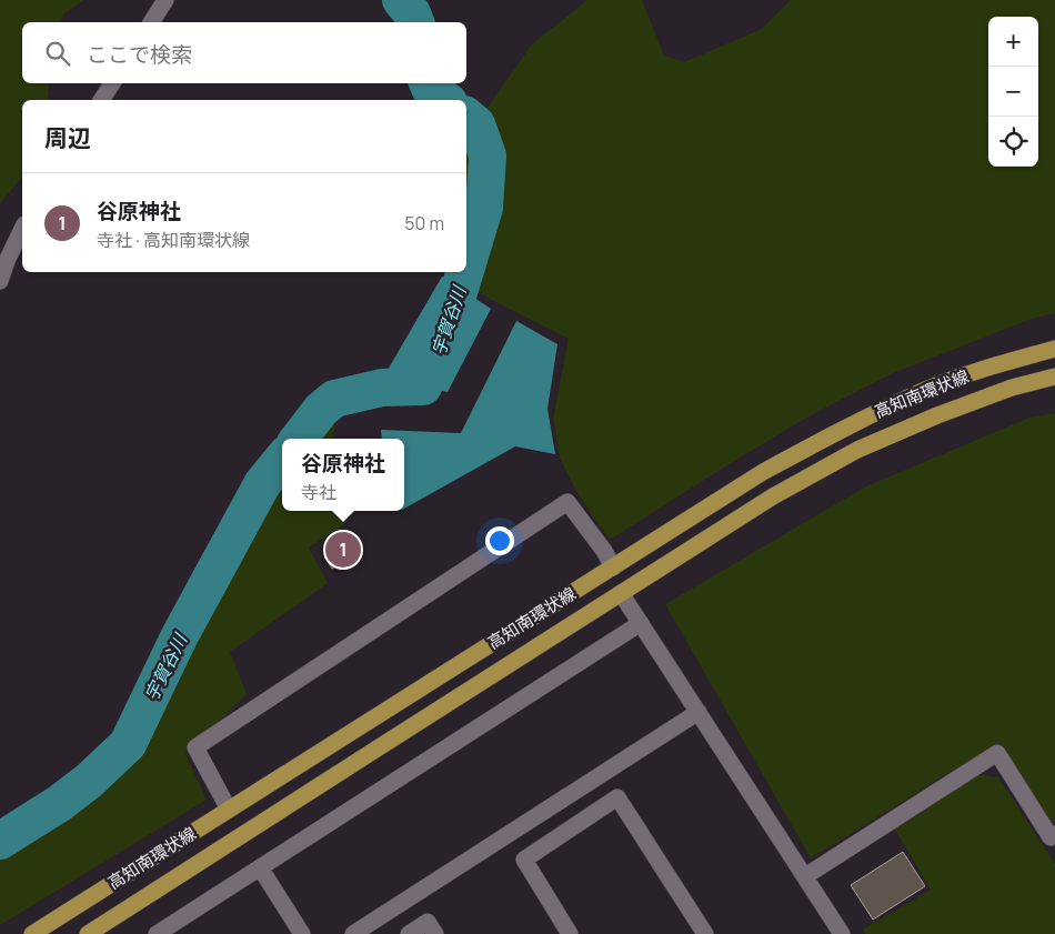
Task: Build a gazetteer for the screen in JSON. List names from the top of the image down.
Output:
{
  "streets": {
    "main road": ["高知南環状線"]
  },
  "water": ["宇賀谷川"],
  "page": {
    "map_buttons": ["+", "−"],
    "search": "ここで検索",
    "heading": "周辺",
    "list": [
      {
        "mark": "1",
        "name": "谷原神社",
        "note": "寺社 · 高知南環状線",
        "value": "50 m"
      }
    ],
    "popup": ["谷原神社", "寺社"],
    "pins": "1"
  }
}
